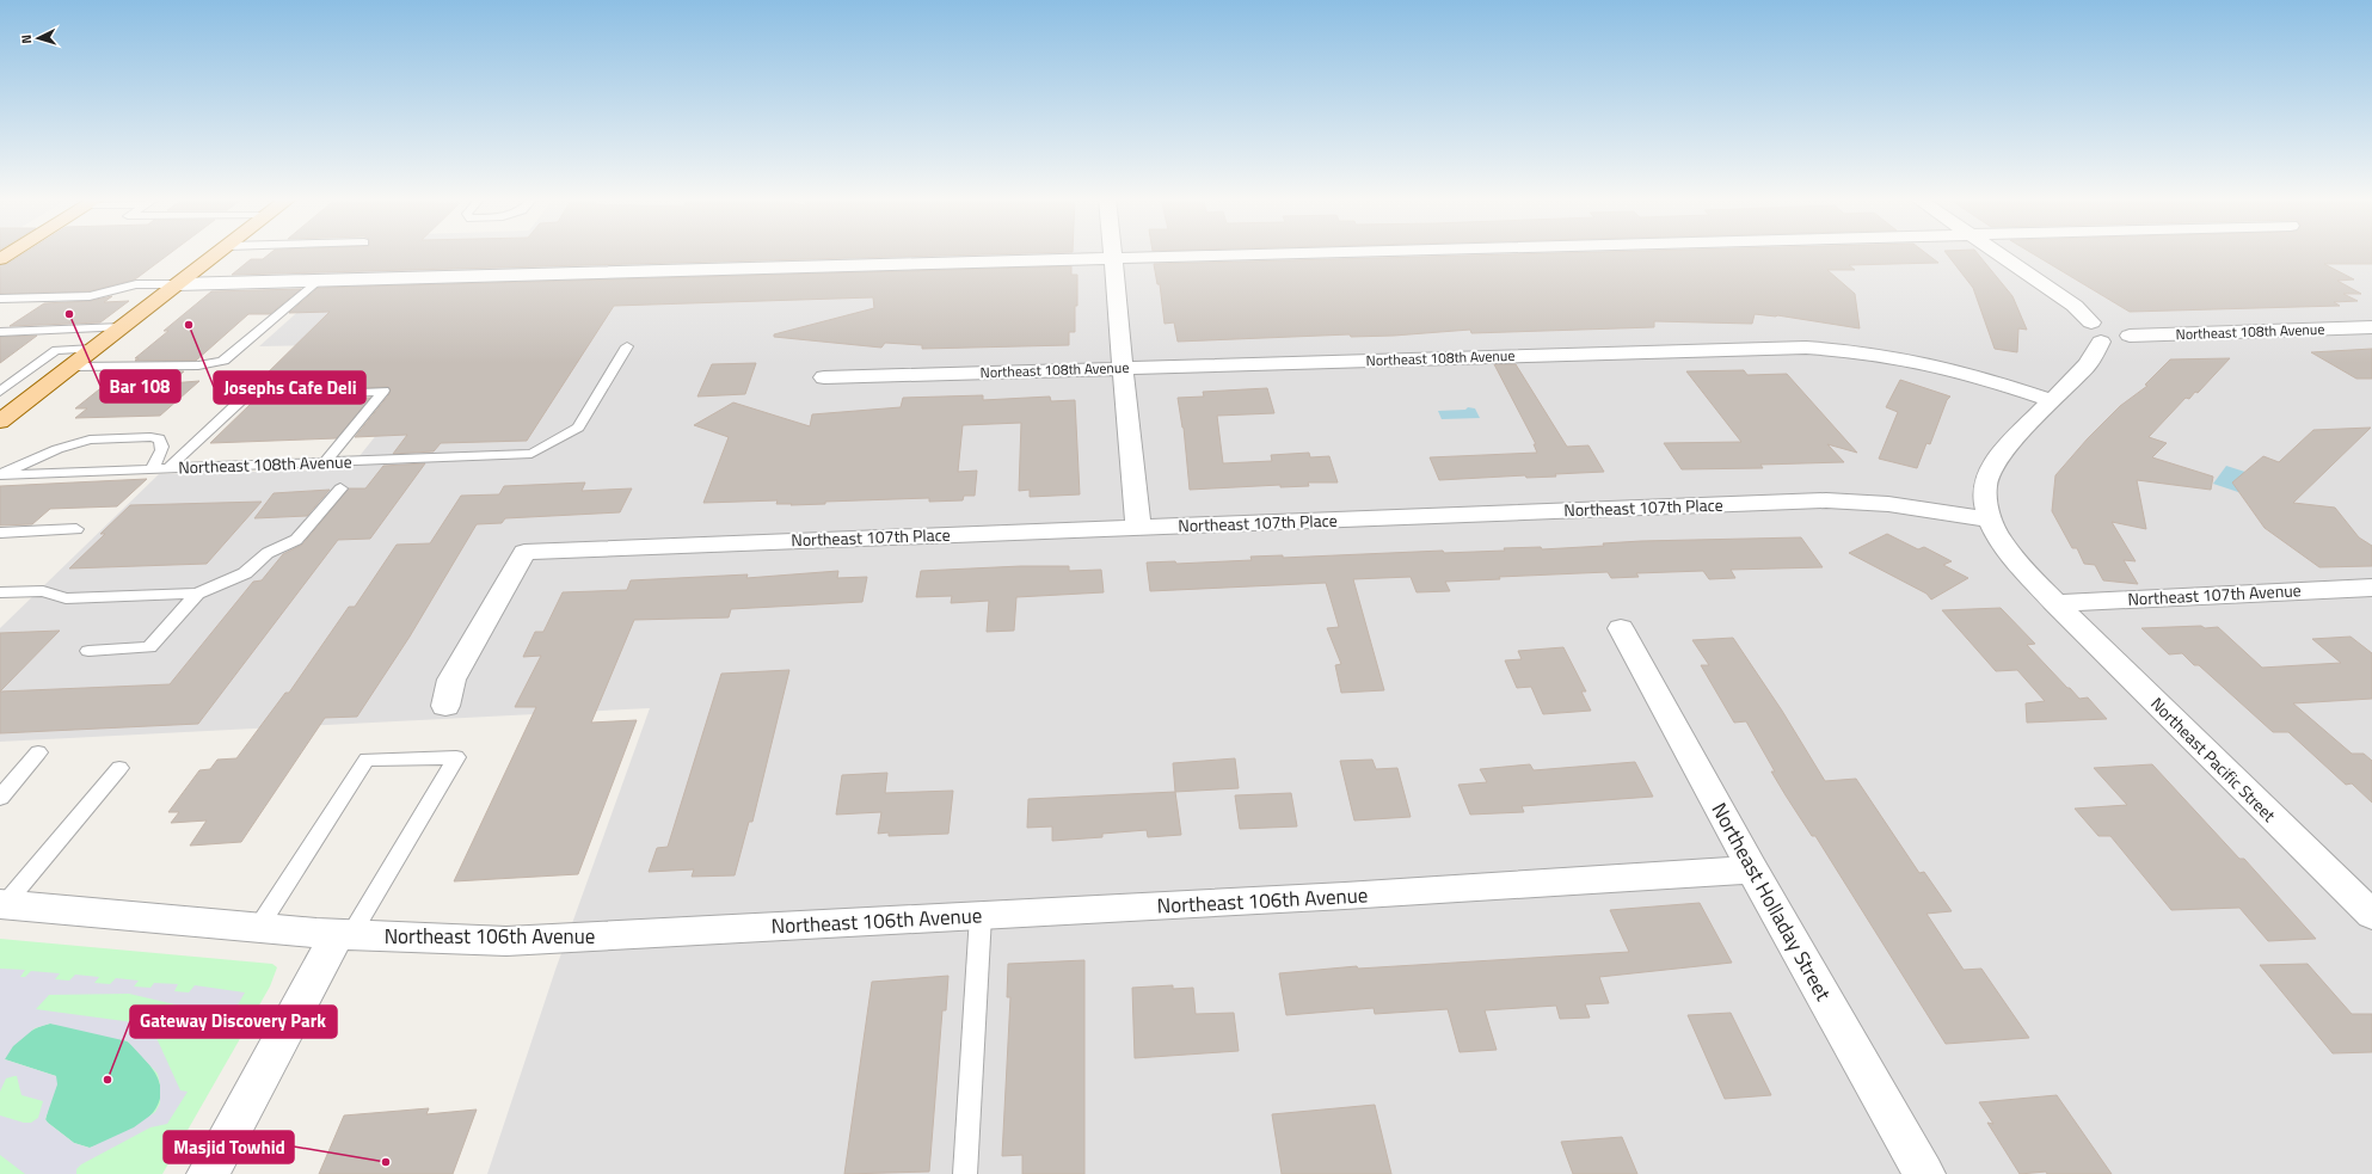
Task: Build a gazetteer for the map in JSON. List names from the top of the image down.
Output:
{
  "streets": {
    "street": [
      "Northeast 108th Avenue",
      "Northeast 107th Place",
      "Northeast 107th Avenue",
      "Northeast Pacific Street",
      "Northeast 106th Avenue",
      "Northeast Holladay Street"
    ]
  },
  "crossings": [
    ["Northeast 108th Avenue", "Northeast Pacific Street"],
    ["Northeast 107th Place", "Northeast Pacific Street"],
    ["Northeast 107th Avenue", "Northeast Pacific Street"],
    ["Northeast 106th Avenue", "Northeast Holladay Street"]
  ],
  "places": [
    "Bar 108",
    "Josephs Cafe Deli",
    "Gateway Discovery Park",
    "Masjid Towhid"
  ],
  "north": "left"
}
